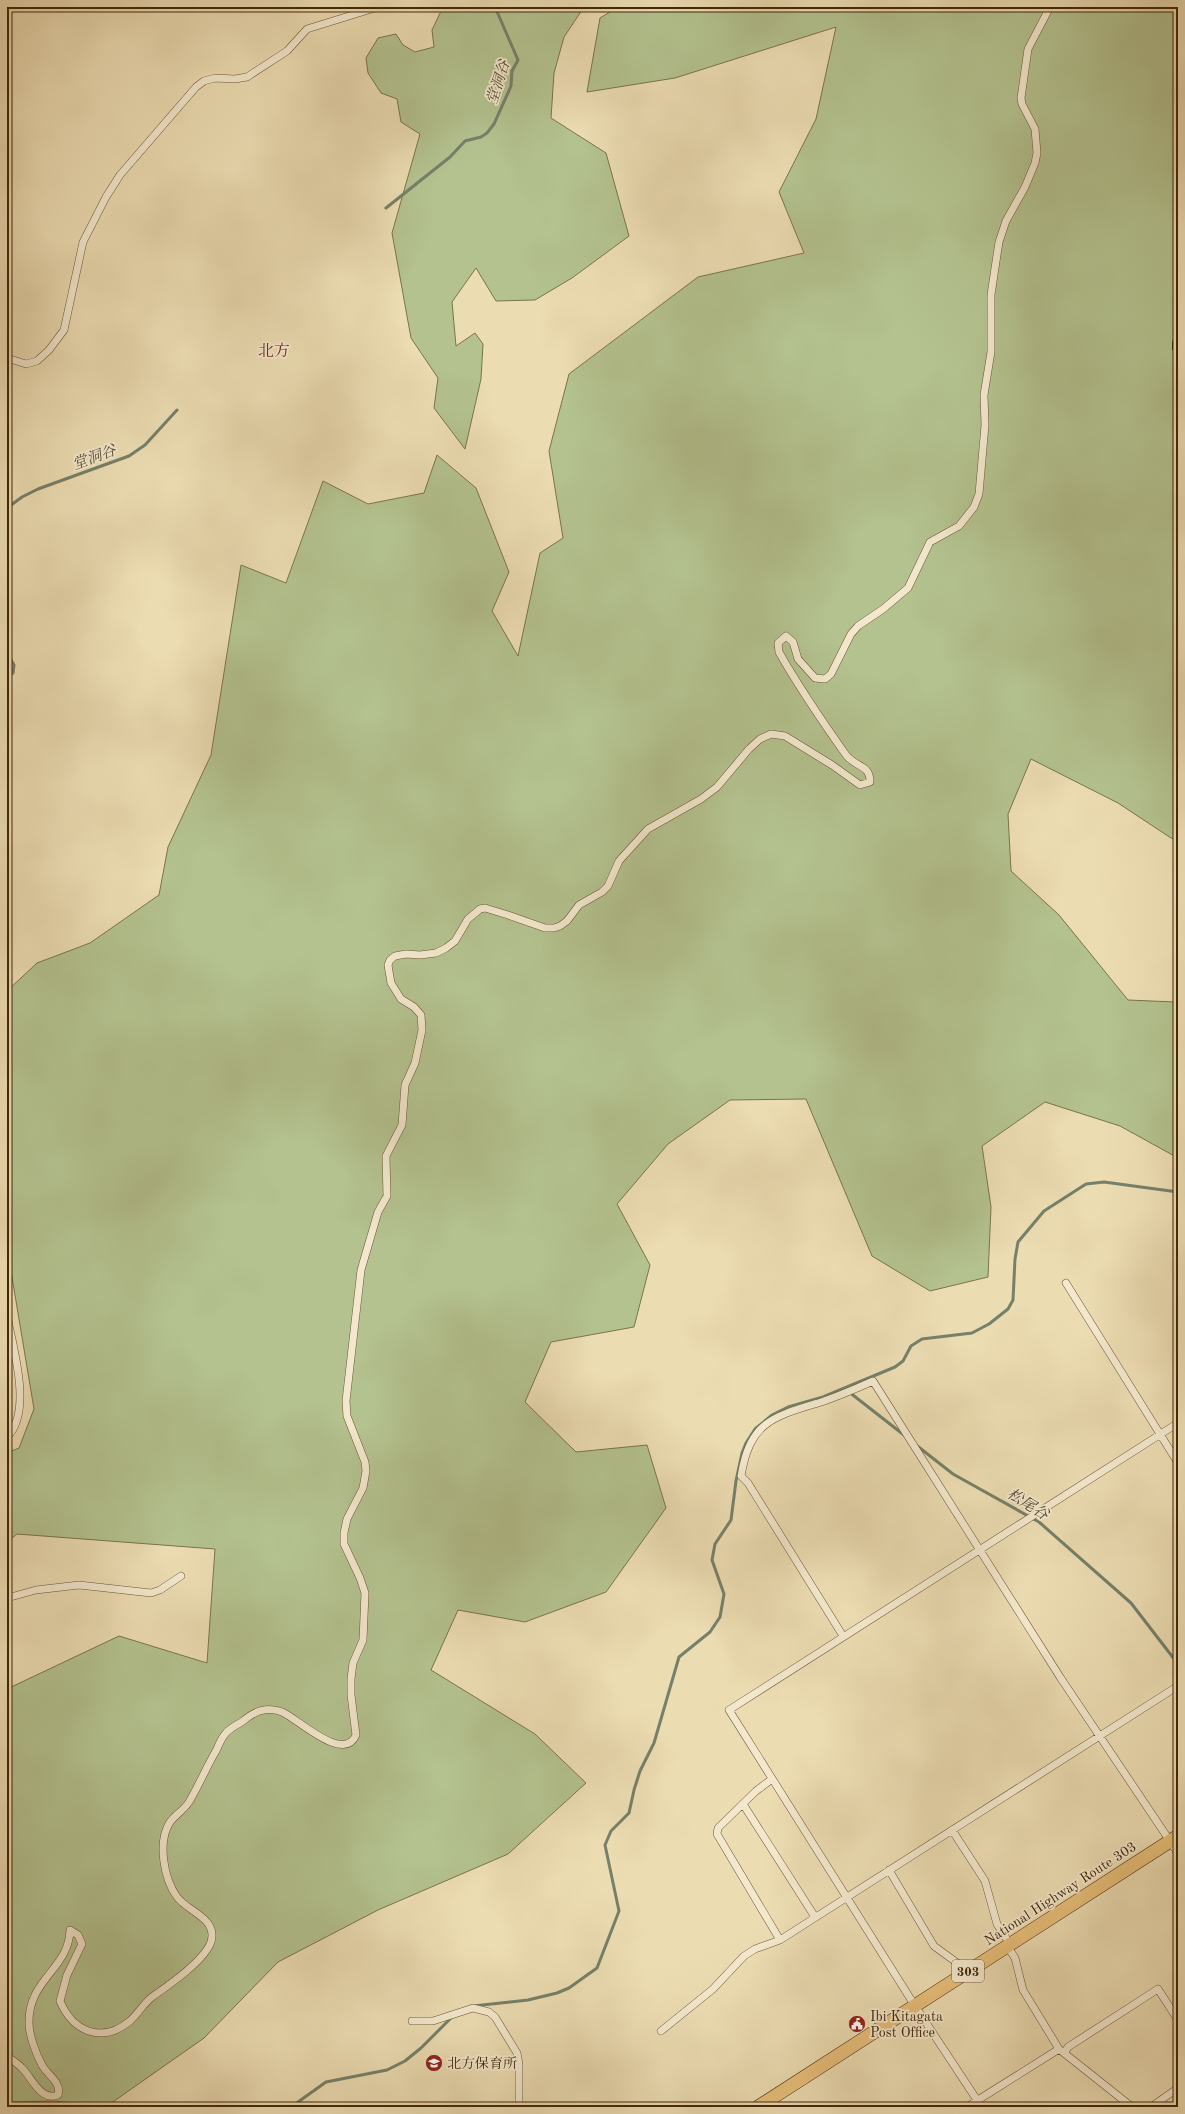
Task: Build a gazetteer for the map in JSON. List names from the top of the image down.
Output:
{
  "streets": {
    "highway": ["National Highway Route 303", "303"]
  },
  "districts": ["北方"],
  "water": ["堂洞谷", "松尾谷"],
  "places": {
    "public building": ["Ibi Kitagata Post Office"],
    "school or university": ["北方保育所"]
  }
}
